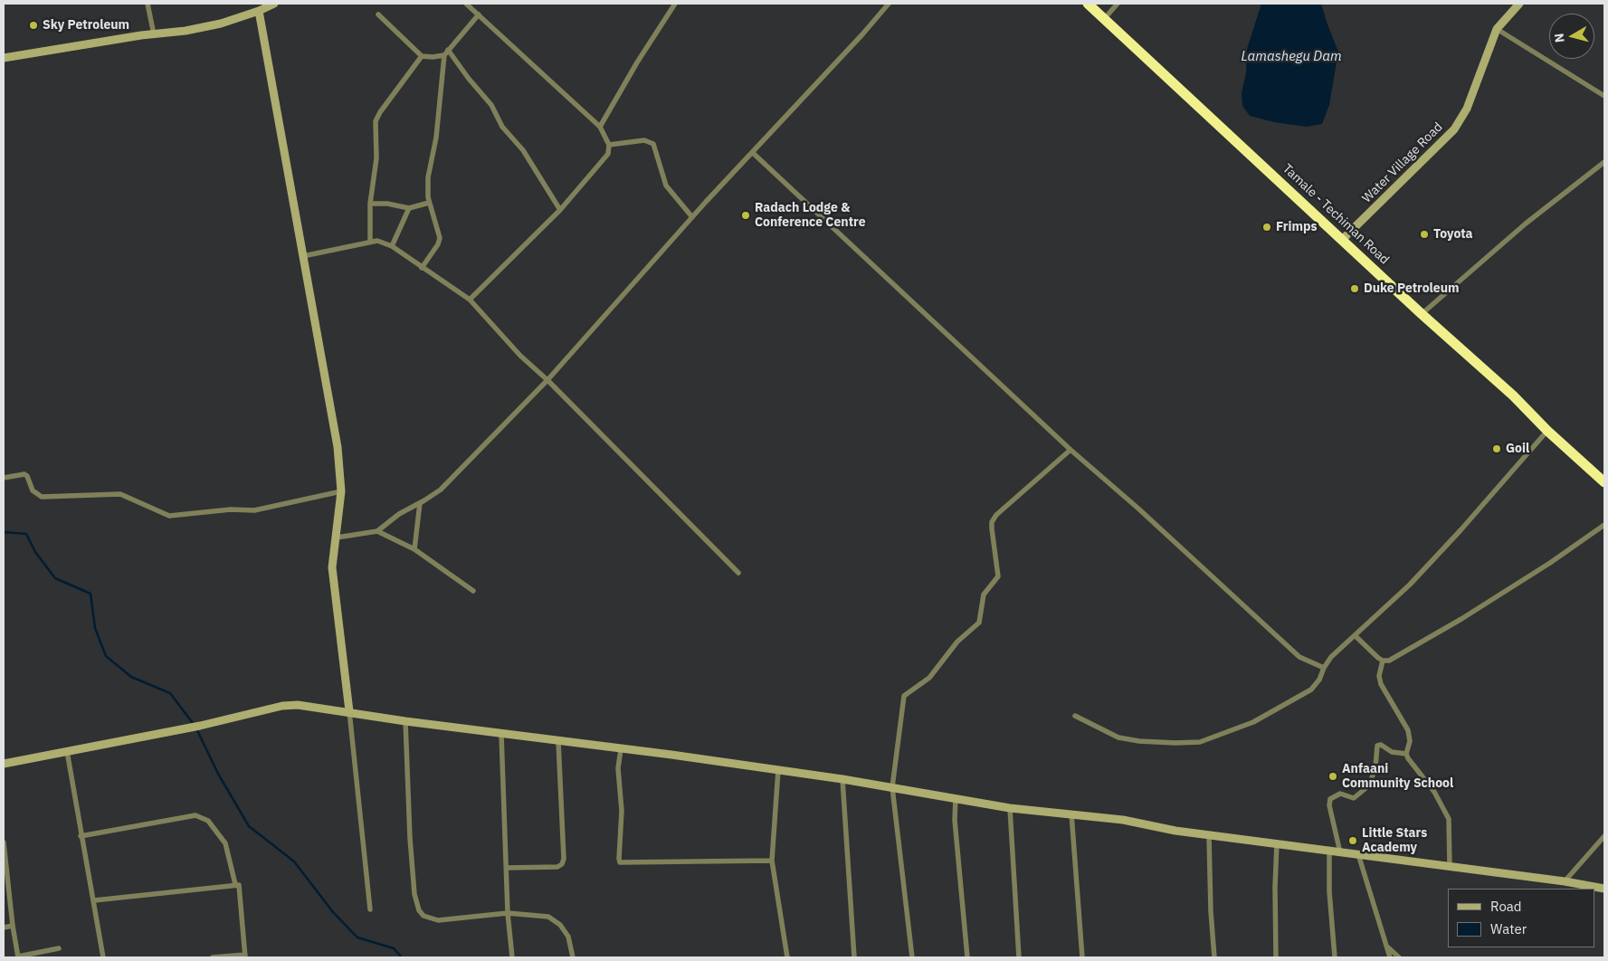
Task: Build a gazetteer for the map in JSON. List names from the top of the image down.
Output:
{
  "streets": {
    "highway": ["Tamale - Techiman Road"],
    "street": ["Water Village Road"]
  },
  "crossings": [
    ["Water Village Road", "Tamale - Techiman Road"]
  ],
  "water": ["Lamashegu Dam"],
  "places": [
    "Sky Petroleum",
    "Radach Lodge & Conference Centre",
    "Frimps",
    "Toyota",
    "Duke Petroleum",
    "Goil",
    "Anfaani Community School",
    "Little Stars Academy"
  ],
  "legend": ["Road", "Water"],
  "north": "left"
}
